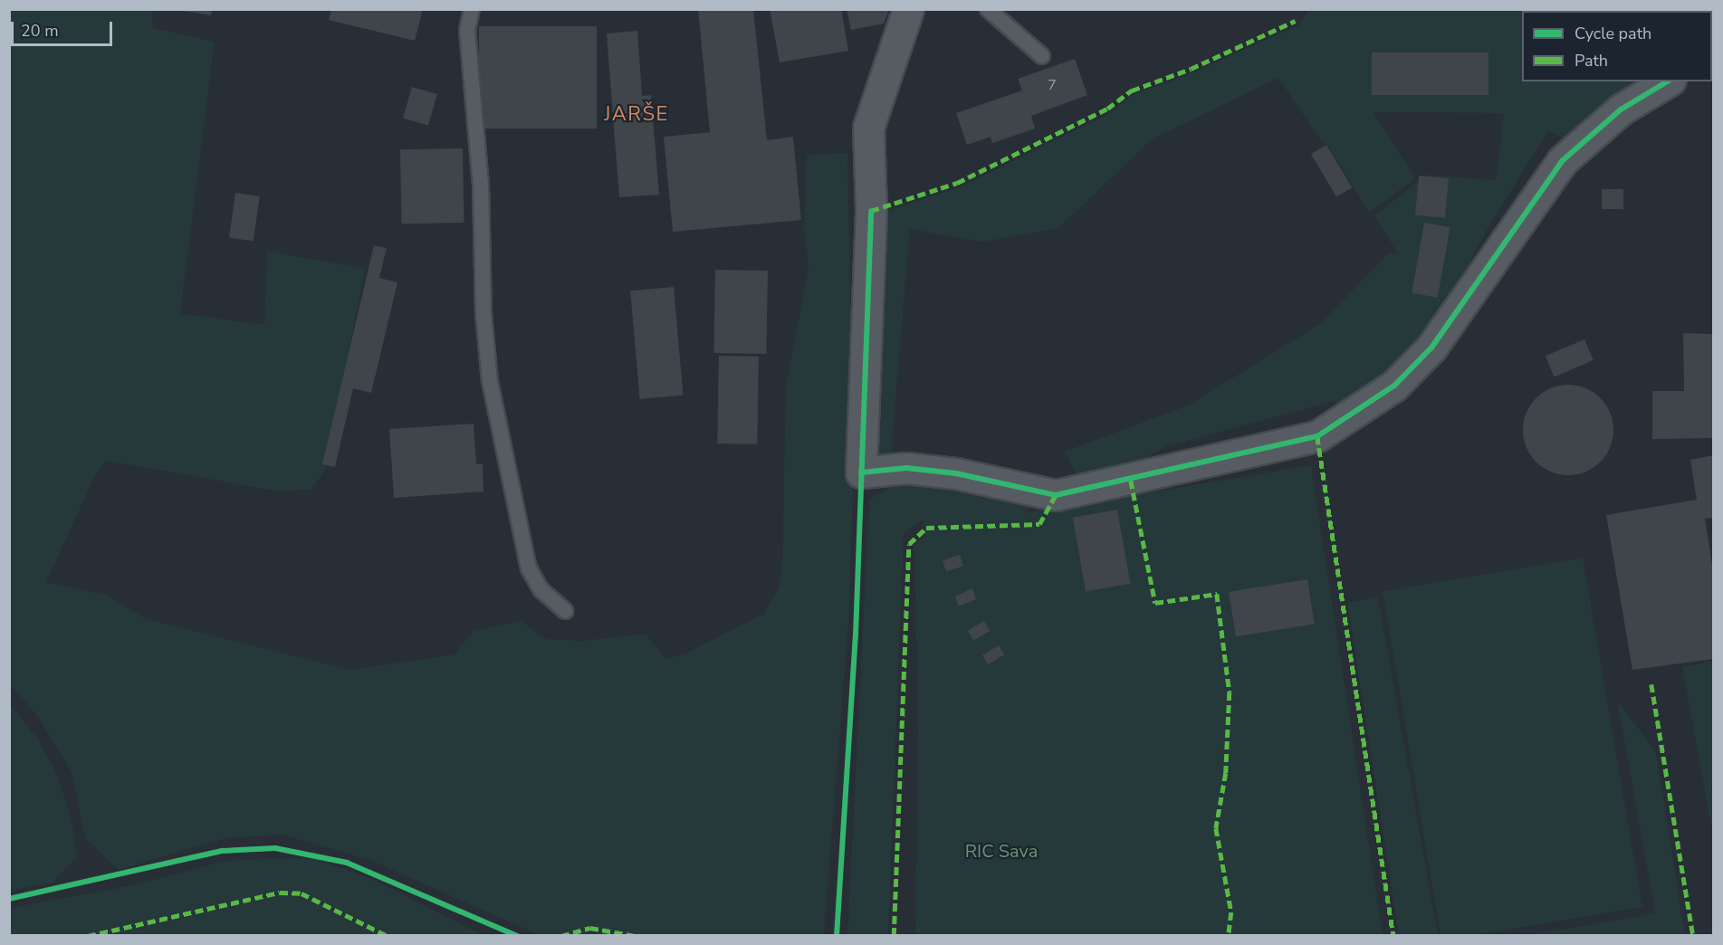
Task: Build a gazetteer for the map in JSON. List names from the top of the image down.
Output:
{
  "districts": ["JARŠE"],
  "parks": ["RIC Sava"],
  "house_numbers": ["7"],
  "legend": ["Cycle path", "Path"],
  "scale_bar": "20 m"
}
